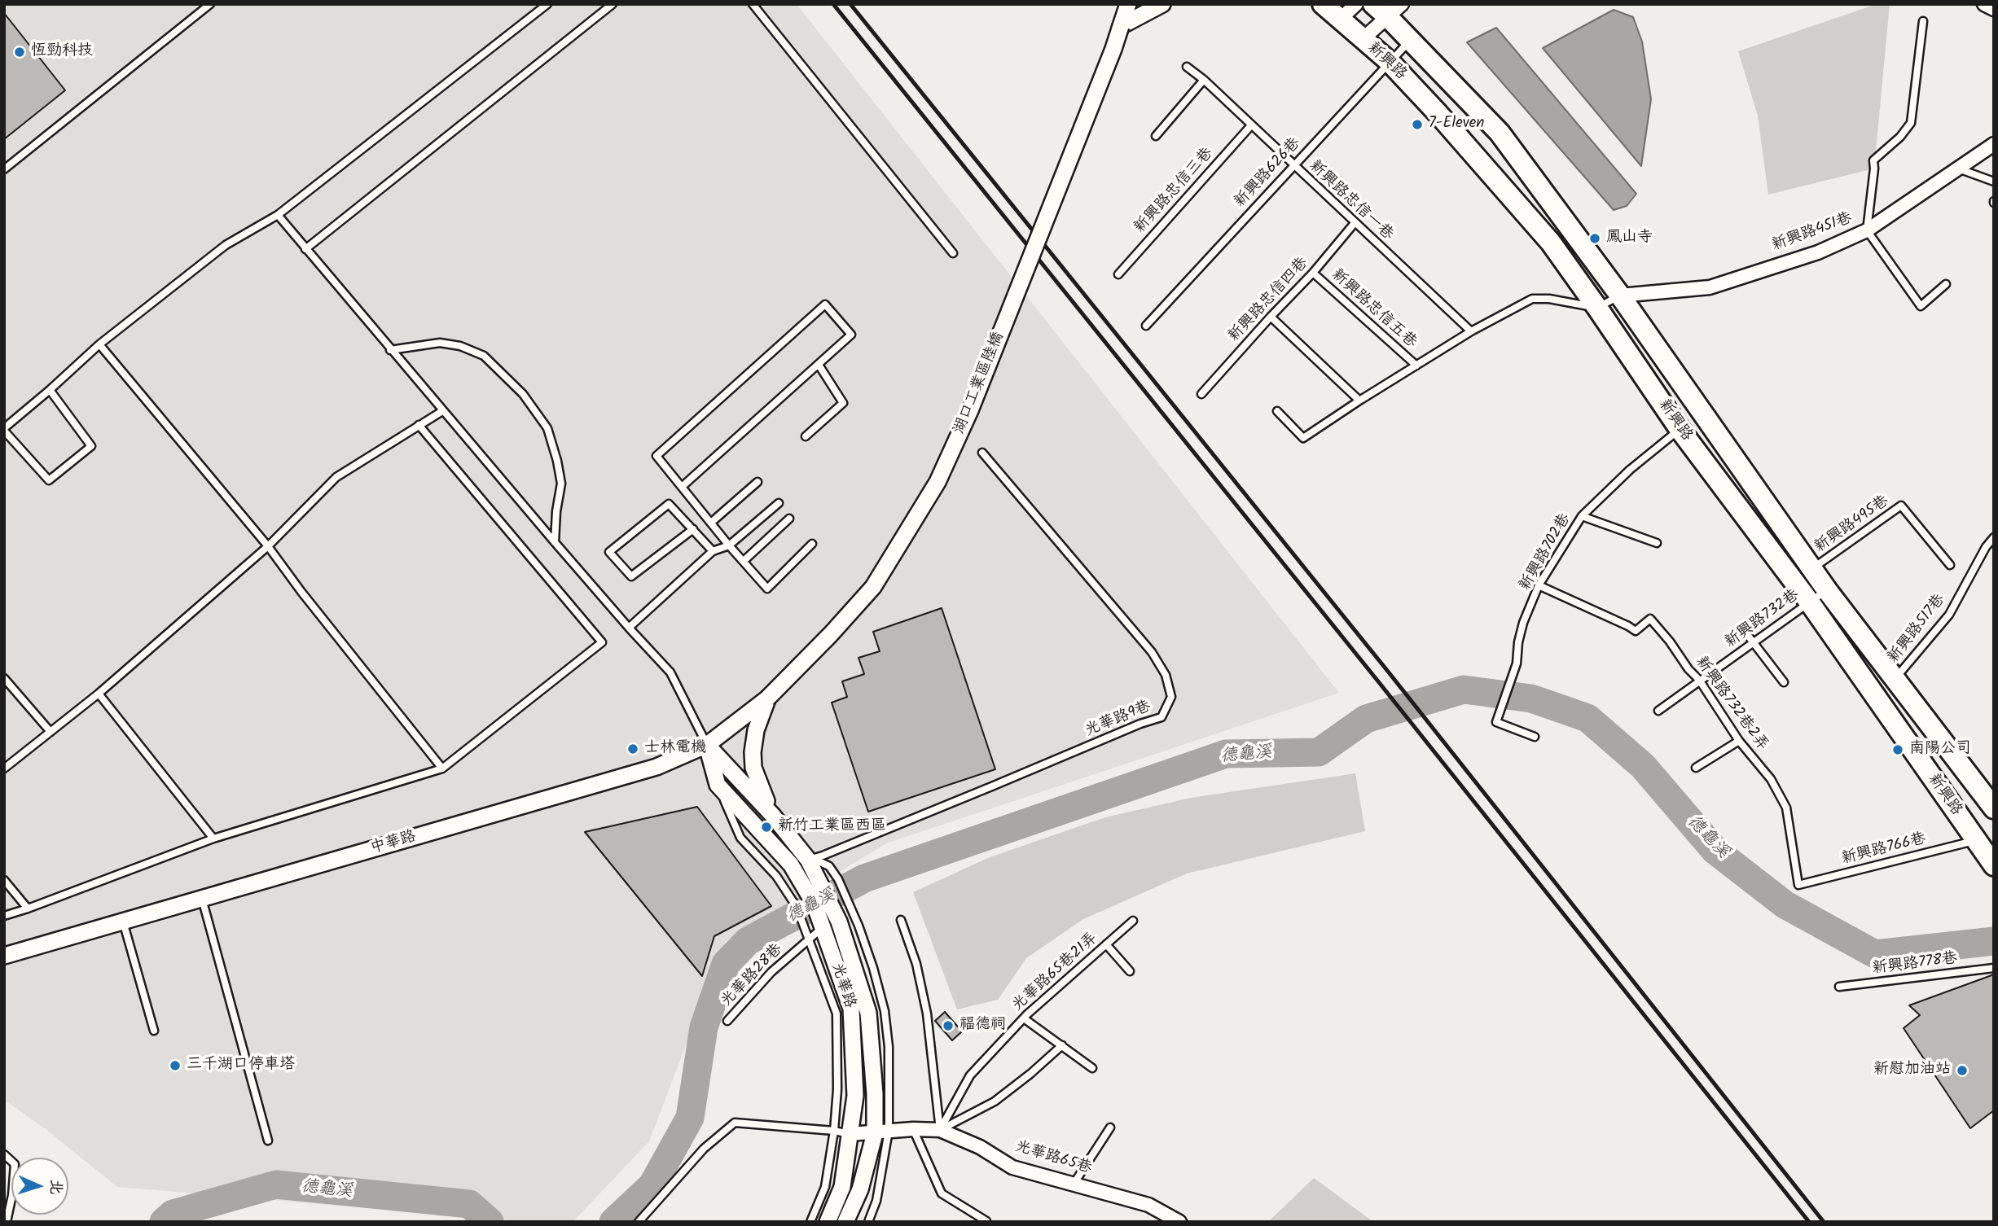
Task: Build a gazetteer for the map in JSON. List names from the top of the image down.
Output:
{
  "streets": {
    "main road": ["新興路"],
    "street": [
      "新興路451巷",
      "湖口工業區陸橋",
      "中華路",
      "光華路",
      "光華路65巷"
    ],
    "lane": [
      "新興路626巷",
      "新興路忠信三巷",
      "新興路忠信一巷",
      "新興路忠信四巷",
      "新興路忠信五巷",
      "新興路495巷",
      "新興路702巷",
      "新興路732巷",
      "新興路517巷",
      "新興路732巷2弄",
      "光華路9巷",
      "新興路766巷",
      "新興路778巷",
      "光華路65巷21弄",
      "光華路28巷"
    ]
  },
  "crossings": [
    ["新興路", "新興路626巷"],
    ["新興路", "新興路451巷"],
    ["新興路", "新興路495巷"],
    ["新興路", "新興路702巷"],
    ["新興路", "新興路732巷"],
    ["新興路", "新興路517巷"],
    ["新興路", "新興路766巷"],
    ["新興路626巷", "新興路忠信一巷"],
    ["新興路忠信三巷", "新興路忠信一巷"],
    ["新興路忠信一巷", "新興路忠信四巷"],
    ["新興路忠信四巷", "新興路忠信五巷"],
    ["湖口工業區陸橋", "中華路"],
    ["新興路702巷", "新興路732巷2弄"],
    ["新興路732巷", "新興路732巷2弄"],
    ["新興路732巷2弄", "新興路766巷"],
    ["光華路9巷", "光華路"],
    ["中華路", "光華路"],
    ["光華路65巷21弄", "光華路65巷"],
    ["光華路28巷", "光華路"],
    ["光華路", "光華路65巷"]
  ],
  "water": ["德龜溪"],
  "places": [
    "恆勁科技",
    "7-Eleven",
    "鳳山寺",
    "士林電機",
    "南陽公司",
    "新竹工業區西區",
    "福德祠",
    "三千湖口停車塔",
    "新慰加油站"
  ],
  "north": "right"
}
